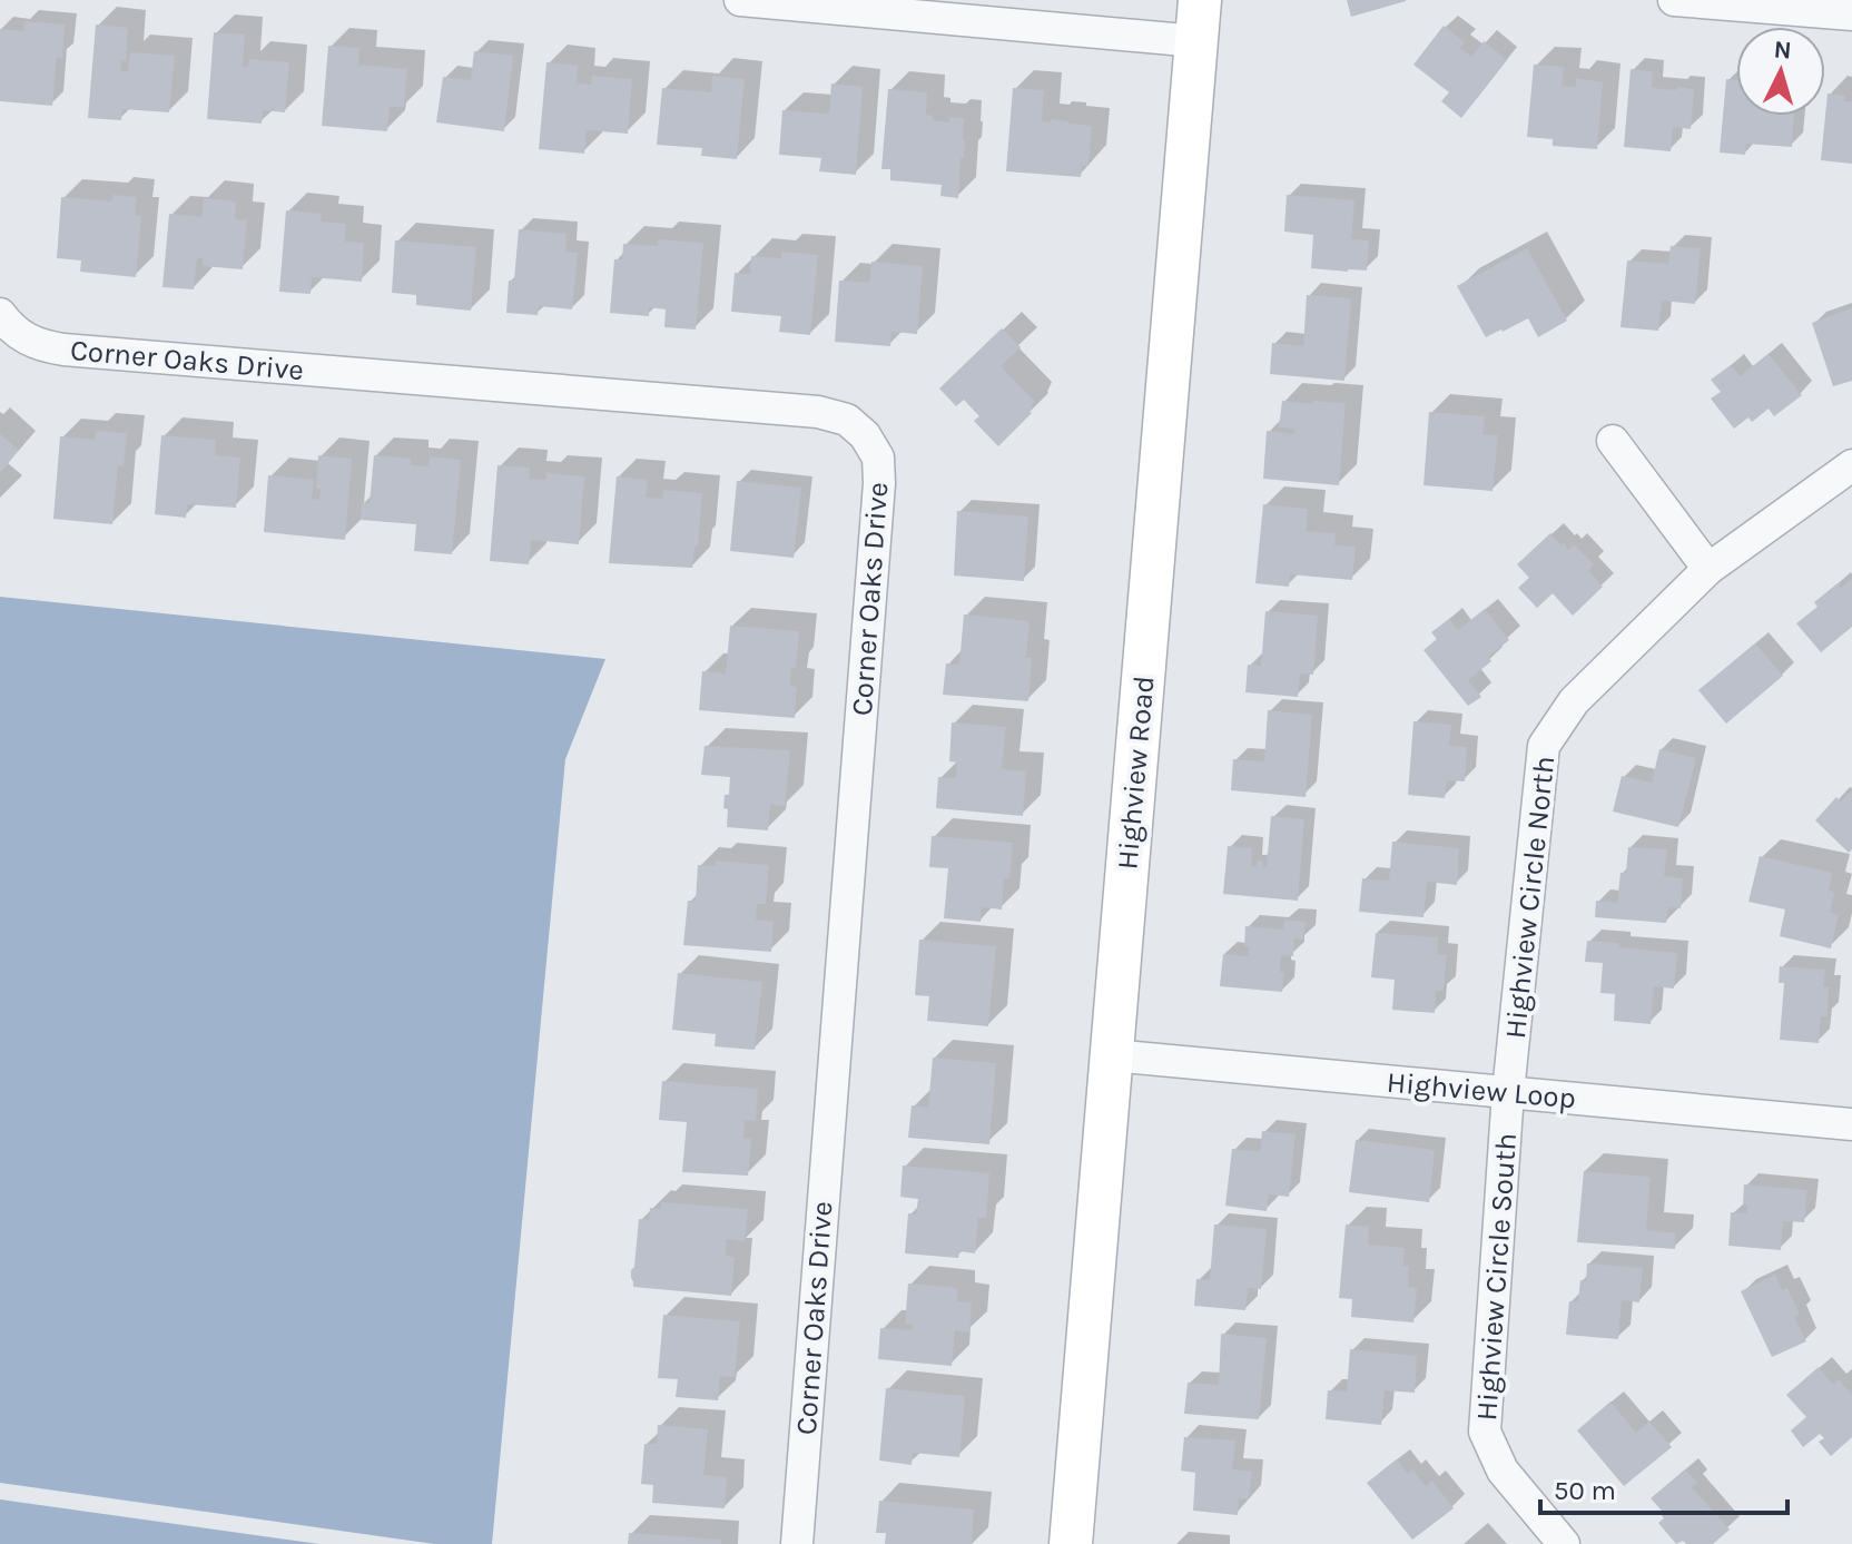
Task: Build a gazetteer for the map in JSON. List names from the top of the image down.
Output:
{
  "streets": {
    "street": [
      "Corner Oaks Drive",
      "Highview Road",
      "Highview Circle North",
      "Highview Loop",
      "Highview Circle South"
    ]
  },
  "crossings": [
    ["Highview Road", "Highview Loop"],
    ["Highview Circle North", "Highview Loop"],
    ["Highview Circle North", "Highview Circle South"],
    ["Highview Loop", "Highview Circle South"]
  ],
  "scale_bar": "50 m",
  "north": "top"
}
